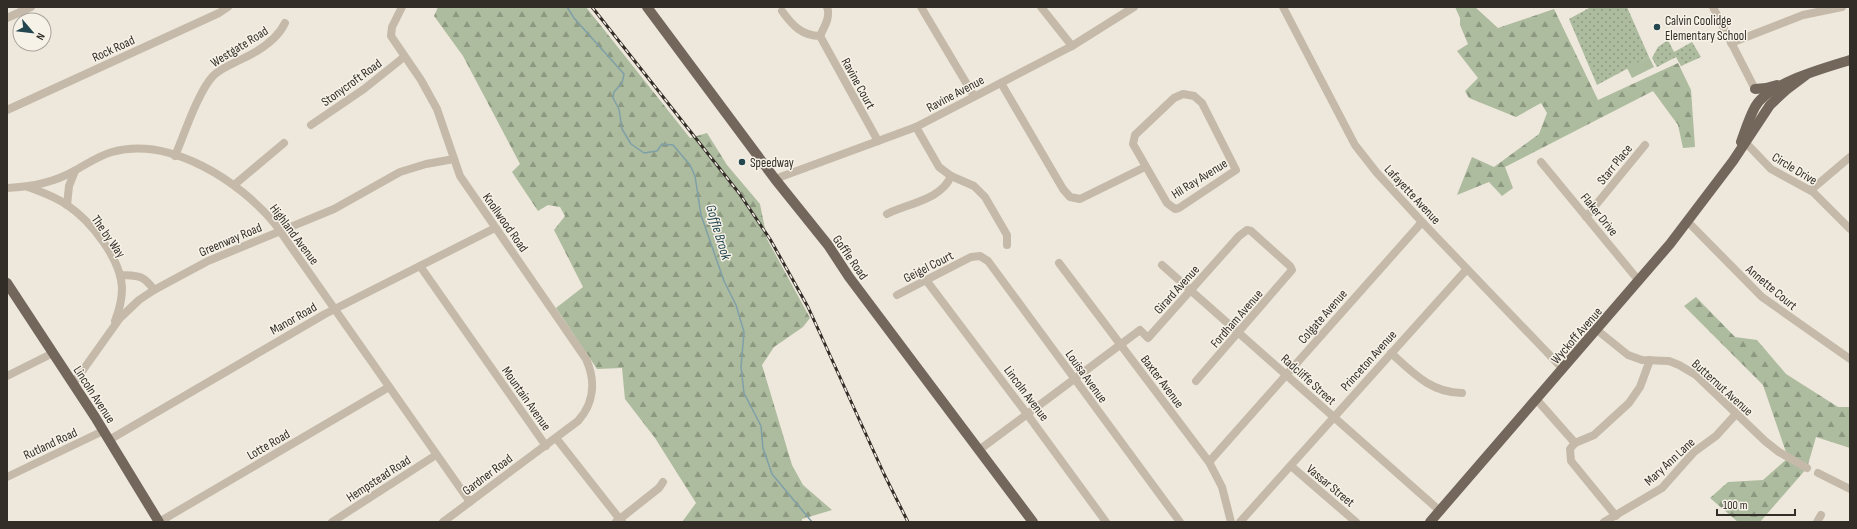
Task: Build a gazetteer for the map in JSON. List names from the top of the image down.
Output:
{
  "streets": {
    "main road": ["Goffle Road", "Wyckoff Avenue", "Lincoln Avenue"],
    "street": [
      "Westgate Road",
      "Rock Road",
      "Stonycroft Road",
      "Ravine Court",
      "Ravine Avenue",
      "Starr Place",
      "Circle Drive",
      "Hil Ray Avenue",
      "Lafayette Avenue",
      "Flaker Drive",
      "Knollwood Road",
      "Highland Avenue",
      "The by Way",
      "Greenway Road",
      "Geigel Court",
      "Annette Court",
      "Girard Avenue",
      "Colgate Avenue",
      "Manor Road",
      "Fordham Avenue",
      "Princeton Avenue",
      "Louisa Avenue",
      "Radcliffe Street",
      "Baxter Avenue",
      "Butternut Avenue",
      "Mountain Avenue",
      "Rutland Road",
      "Lotte Road",
      "Mary Ann Lane",
      "Gardner Road",
      "Hempstead Road",
      "Vassar Street"
    ]
  },
  "crossings": [
    ["Westgate Road", "Highland Avenue"],
    ["Stonycroft Road", "Knollwood Road"],
    ["Ravine Court", "Ravine Avenue"],
    ["Ravine Avenue", "Goffle Road"],
    ["Starr Place", "Flaker Drive"],
    ["Circle Drive", "Wyckoff Avenue"],
    ["Lafayette Avenue", "Colgate Avenue"],
    ["Lafayette Avenue", "Wyckoff Avenue"],
    ["Lafayette Avenue", "Princeton Avenue"],
    ["Flaker Drive", "Wyckoff Avenue"],
    ["Knollwood Road", "Greenway Road"],
    ["Knollwood Road", "Manor Road"],
    ["Knollwood Road", "Mountain Avenue"],
    ["Highland Avenue", "The by Way"],
    ["Highland Avenue", "Greenway Road"],
    ["Highland Avenue", "Manor Road"],
    ["Highland Avenue", "Lotte Road"],
    ["Highland Avenue", "Gardner Road"],
    ["Highland Avenue", "Hempstead Road"],
    ["The by Way", "Greenway Road"],
    ["Greenway Road", "Lincoln Avenue"],
    ["Geigel Court", "Louisa Avenue"],
    ["Geigel Court", "Lincoln Avenue"],
    ["Annette Court", "Wyckoff Avenue"],
    ["Girard Avenue", "Fordham Avenue"],
    ["Girard Avenue", "Radcliffe Street"],
    ["Girard Avenue", "Baxter Avenue"],
    ["Colgate Avenue", "Radcliffe Street"],
    ["Colgate Avenue", "Baxter Avenue"],
    ["Manor Road", "Lincoln Avenue"],
    ["Manor Road", "Mountain Avenue"],
    ["Manor Road", "Rutland Road"],
    ["Fordham Avenue", "Radcliffe Street"],
    ["Wyckoff Avenue", "Radcliffe Street"],
    ["Wyckoff Avenue", "Butternut Avenue"],
    ["Princeton Avenue", "Radcliffe Street"],
    ["Princeton Avenue", "Vassar Street"],
    ["Butternut Avenue", "Mary Ann Lane"],
    ["Lincoln Avenue", "Rutland Road"],
    ["Lincoln Avenue", "Lotte Road"],
    ["Mountain Avenue", "Gardner Road"]
  ],
  "water": ["Goffle Brook"],
  "places": ["Calvin Coolidge Elementary School", "Speedway"],
  "scale_bar": "100 m",
  "north": "bottom right"
}
